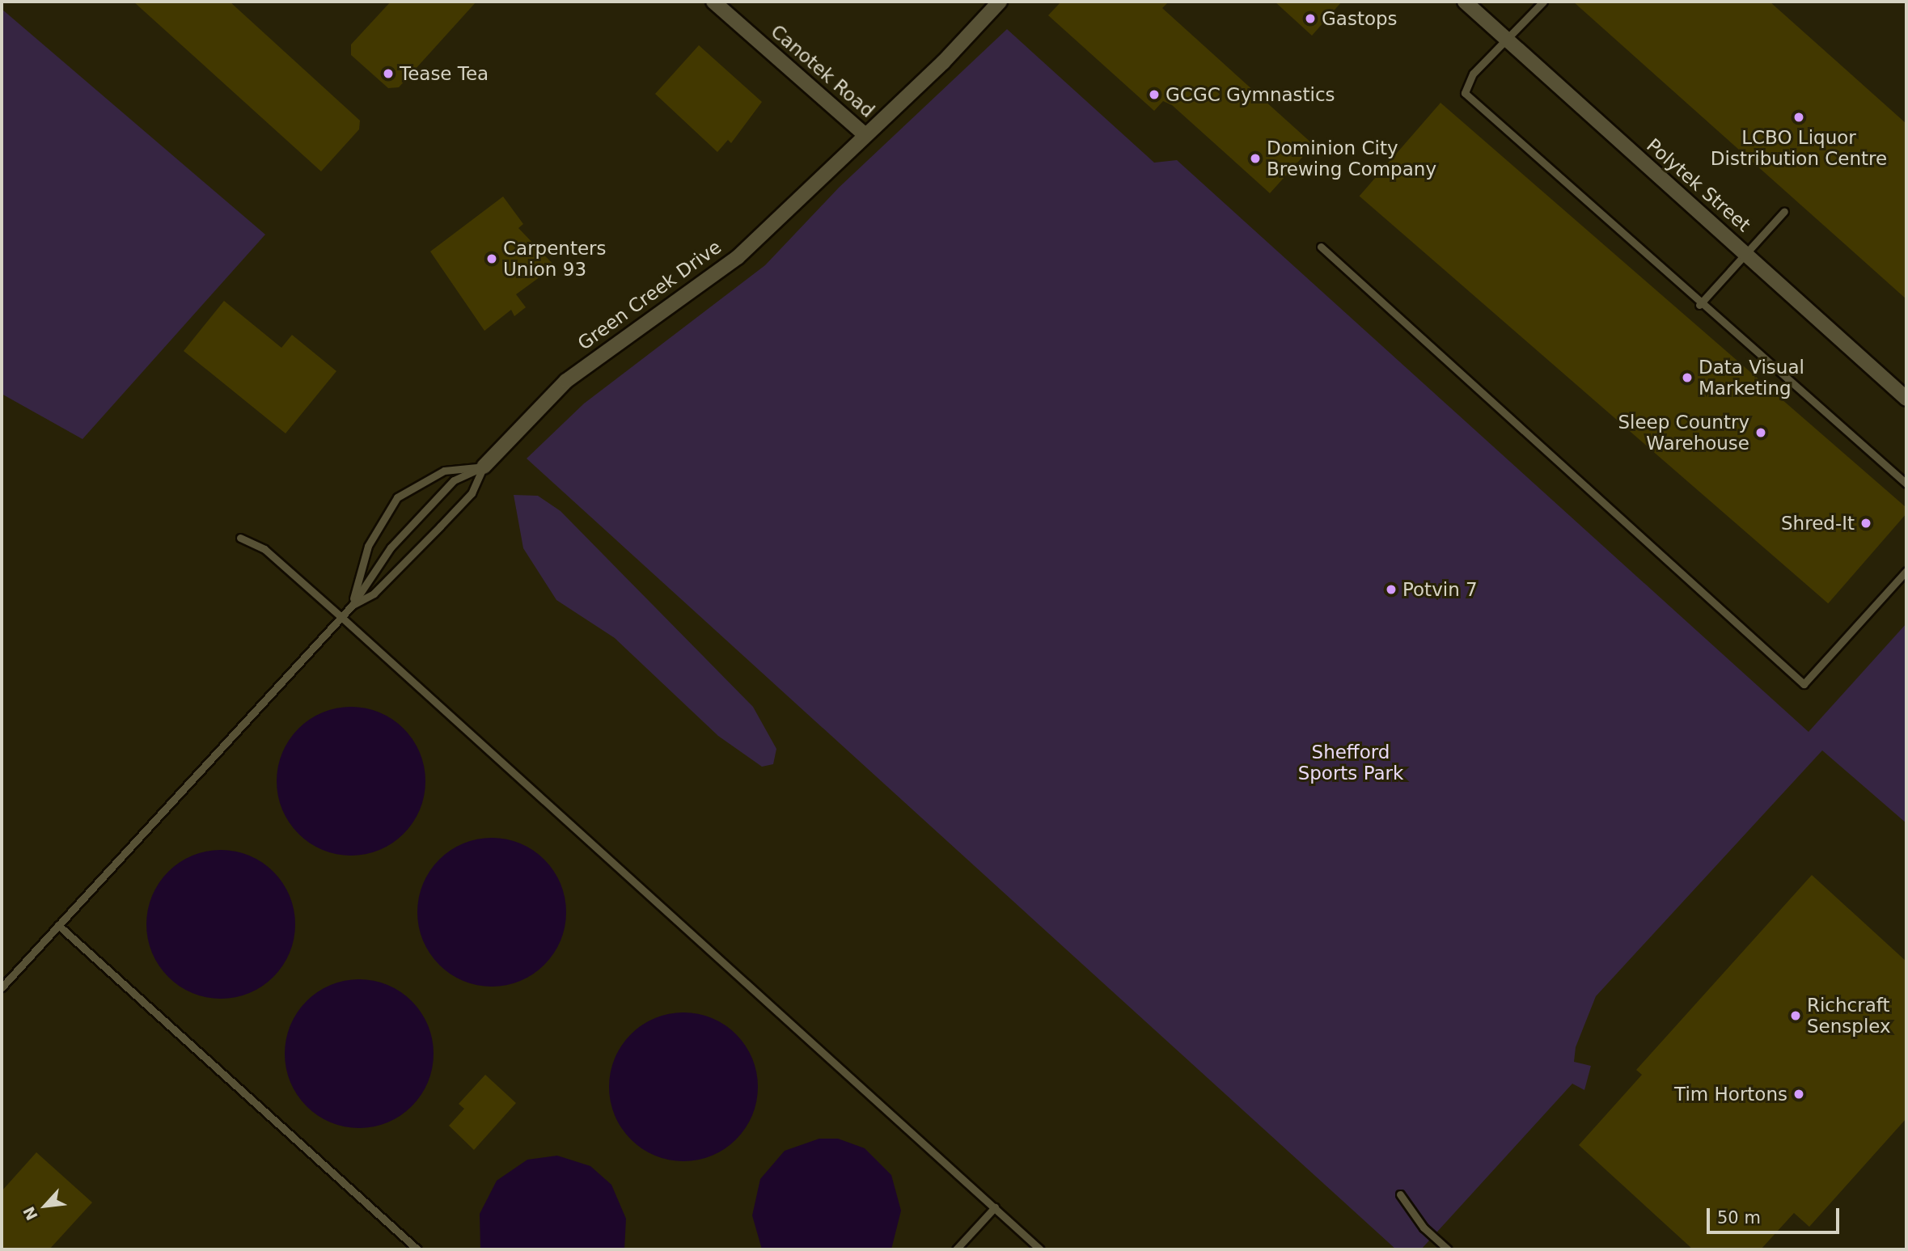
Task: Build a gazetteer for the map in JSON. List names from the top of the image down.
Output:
{
  "streets": {
    "street": ["Canotek Road", "Polytek Street", "Green Creek Drive"]
  },
  "crossings": [
    ["Canotek Road", "Green Creek Drive"]
  ],
  "parks": ["Shefford Sports Park"],
  "places": [
    "Gastops",
    "Tease Tea",
    "GCGC Gymnastics",
    "LCBO Liquor Distribution Centre",
    "Dominion City Brewing Company",
    "Carpenters Union 93",
    "Data Visual Marketing",
    "Sleep Country Warehouse",
    "Shred-It",
    "Potvin 7",
    "Richcraft Sensplex",
    "Tim Hortons"
  ],
  "scale_bar": "50 m",
  "north": "bottom left"
}
